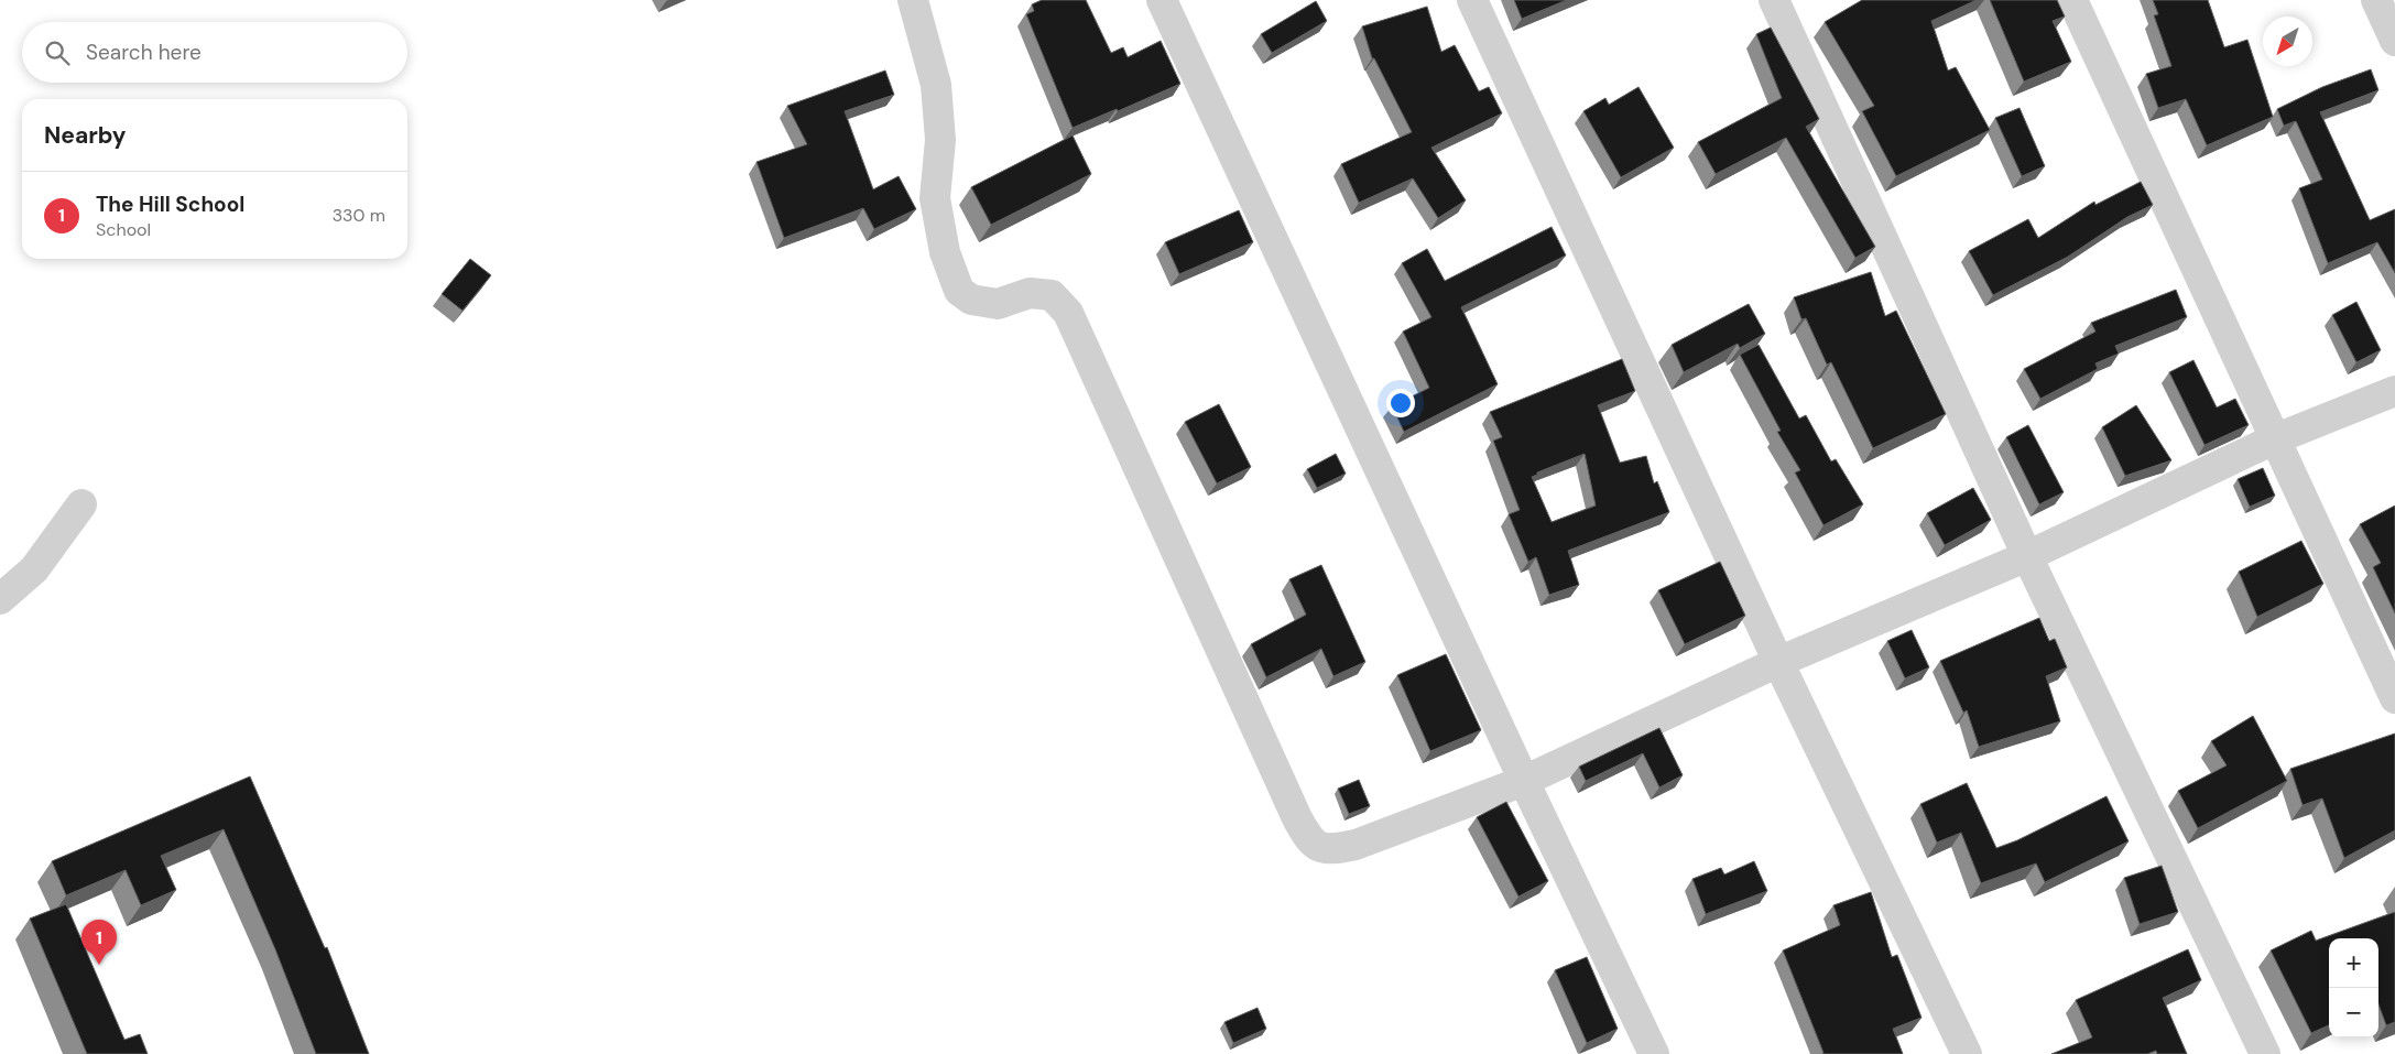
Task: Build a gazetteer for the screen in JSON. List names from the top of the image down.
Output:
{
  "north": "bottom left",
  "page": {
    "search": "Search here",
    "heading": "Nearby",
    "list": [
      {
        "mark": "1",
        "name": "The Hill School",
        "note": "School",
        "value": "330 m"
      }
    ],
    "pins": "1",
    "map_buttons": ["+", "−"]
  }
}
